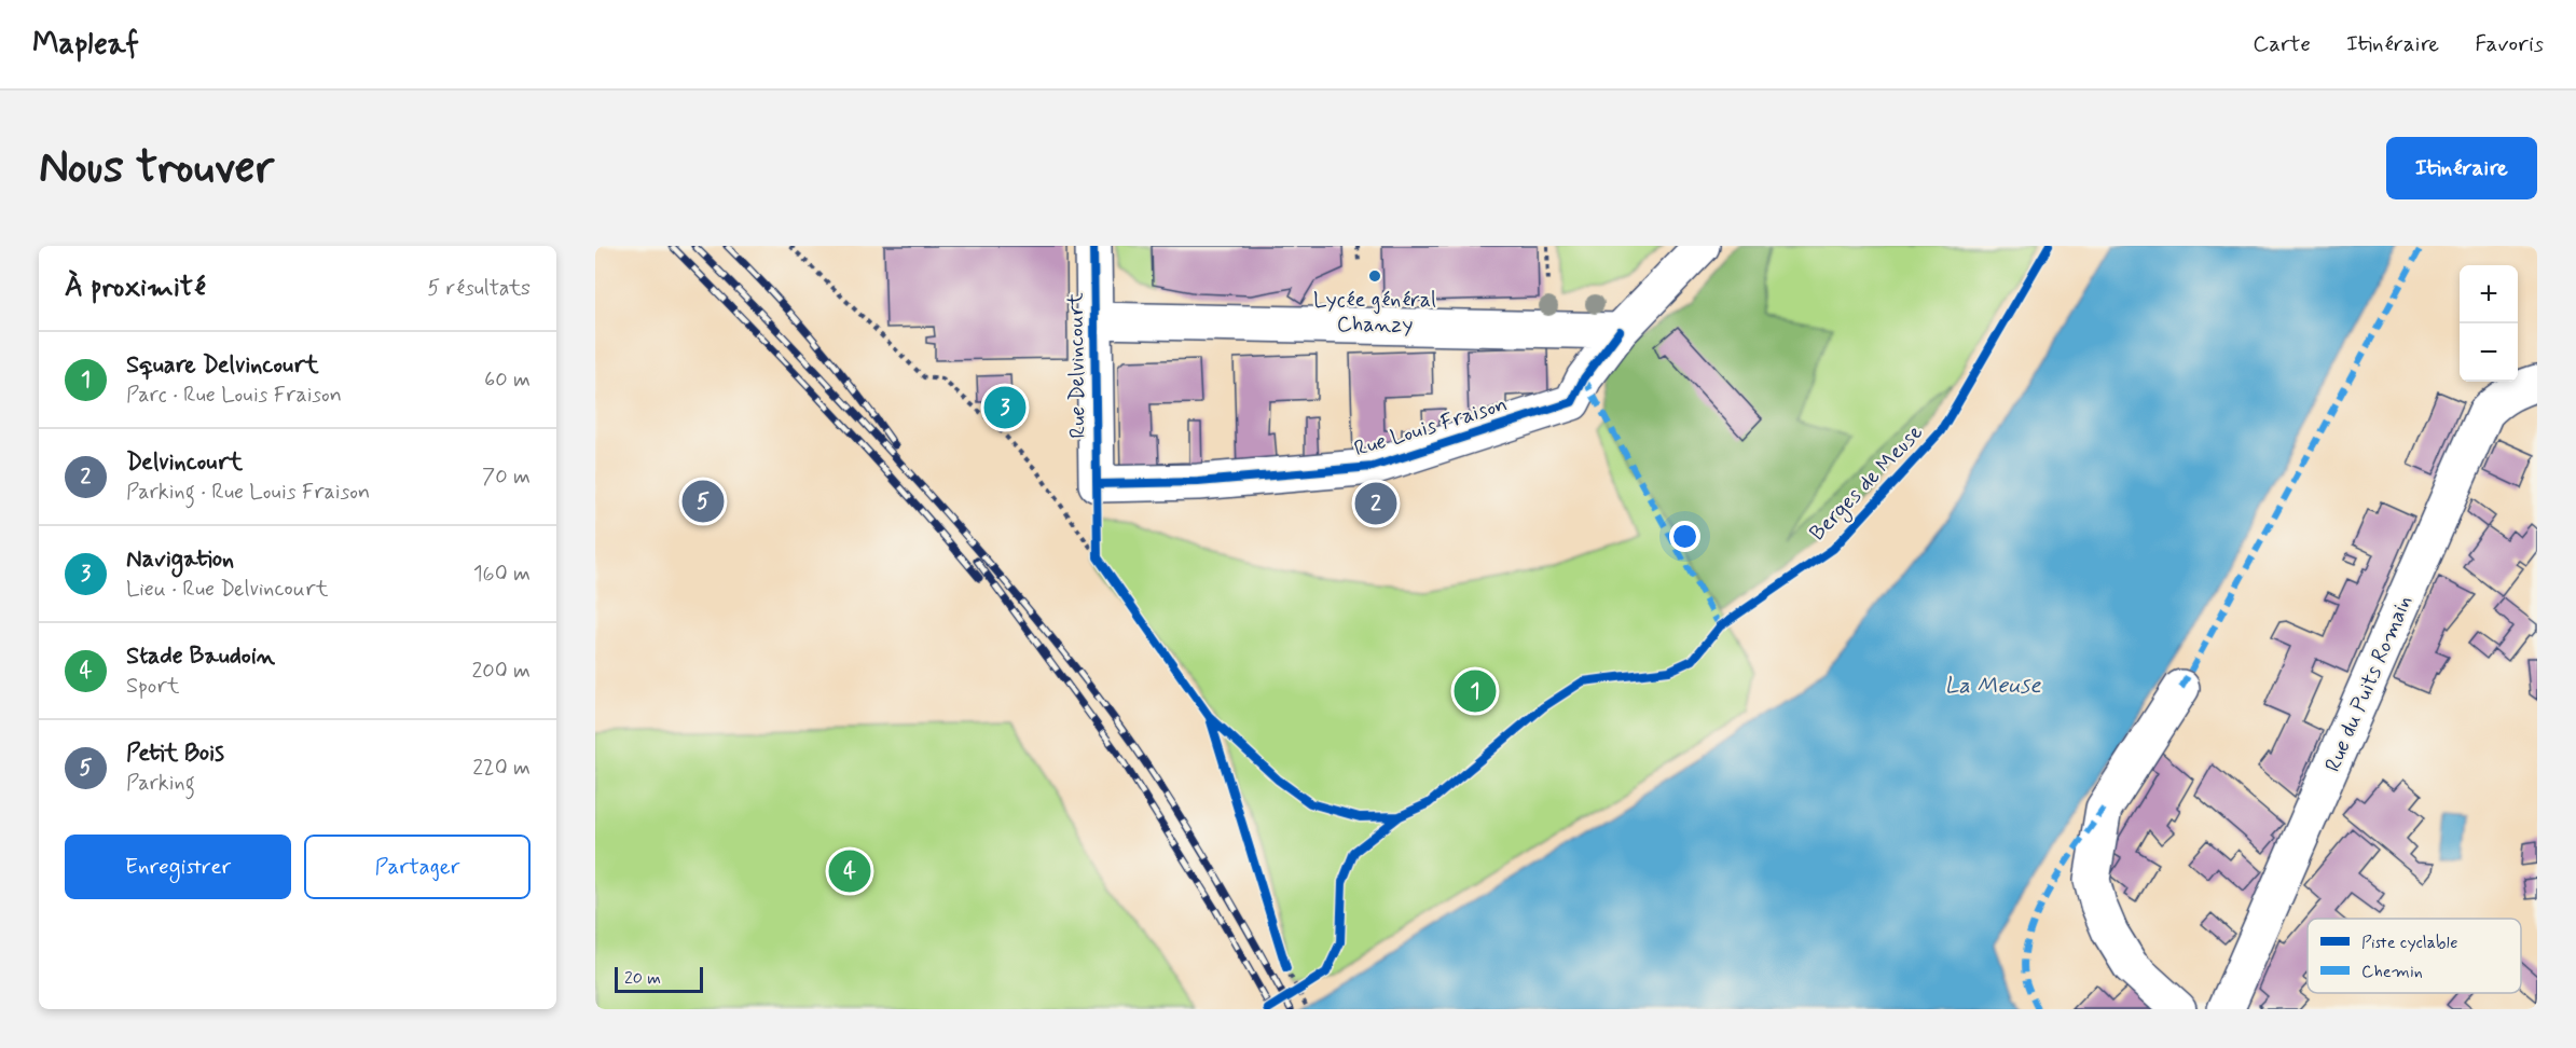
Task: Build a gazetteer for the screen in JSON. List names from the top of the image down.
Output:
{
  "streets": {
    "street": ["Rue Delvincourt", "Rue Louis Fraison", "Rue du Puits Romain"],
    "cycle path": ["Berges de Meuse"]
  },
  "crossings": [
    ["Rue Delvincourt", "Rue Louis Fraison"]
  ],
  "water": ["La Meuse"],
  "places": ["Lycée général Chanzy"],
  "legend": ["Piste cyclable", "Chemin"],
  "scale_bar": "20 m",
  "page": {
    "header": "Mapleaf",
    "nav": ["Carte", "Itinéraire", "Favoris"],
    "buttons": [
      "Itinéraire",
      ["Enregistrer", "Partager"]
    ],
    "title": "Nous trouver",
    "heading": ["À proximité", "5 résultats"],
    "map_buttons": ["+", "−"],
    "list": [
      {
        "mark": "1",
        "name": "Square Delvincourt",
        "note": "Parc · Rue Louis Fraison",
        "value": "60 m"
      },
      {
        "mark": "2",
        "name": "Delvincourt",
        "note": "Parking · Rue Louis Fraison",
        "value": "70 m"
      },
      {
        "mark": "3",
        "name": "Navigation",
        "note": "Lieu · Rue Delvincourt",
        "value": "160 m"
      },
      {
        "mark": "4",
        "name": "Stade Baudoin",
        "note": "Sport",
        "value": "200 m"
      },
      {
        "mark": "5",
        "name": "Petit Bois",
        "note": "Parking",
        "value": "220 m"
      }
    ],
    "pins": [
      "3",
      "5",
      "2",
      "1",
      "4"
    ],
    "scale": "20 m"
  }
}
